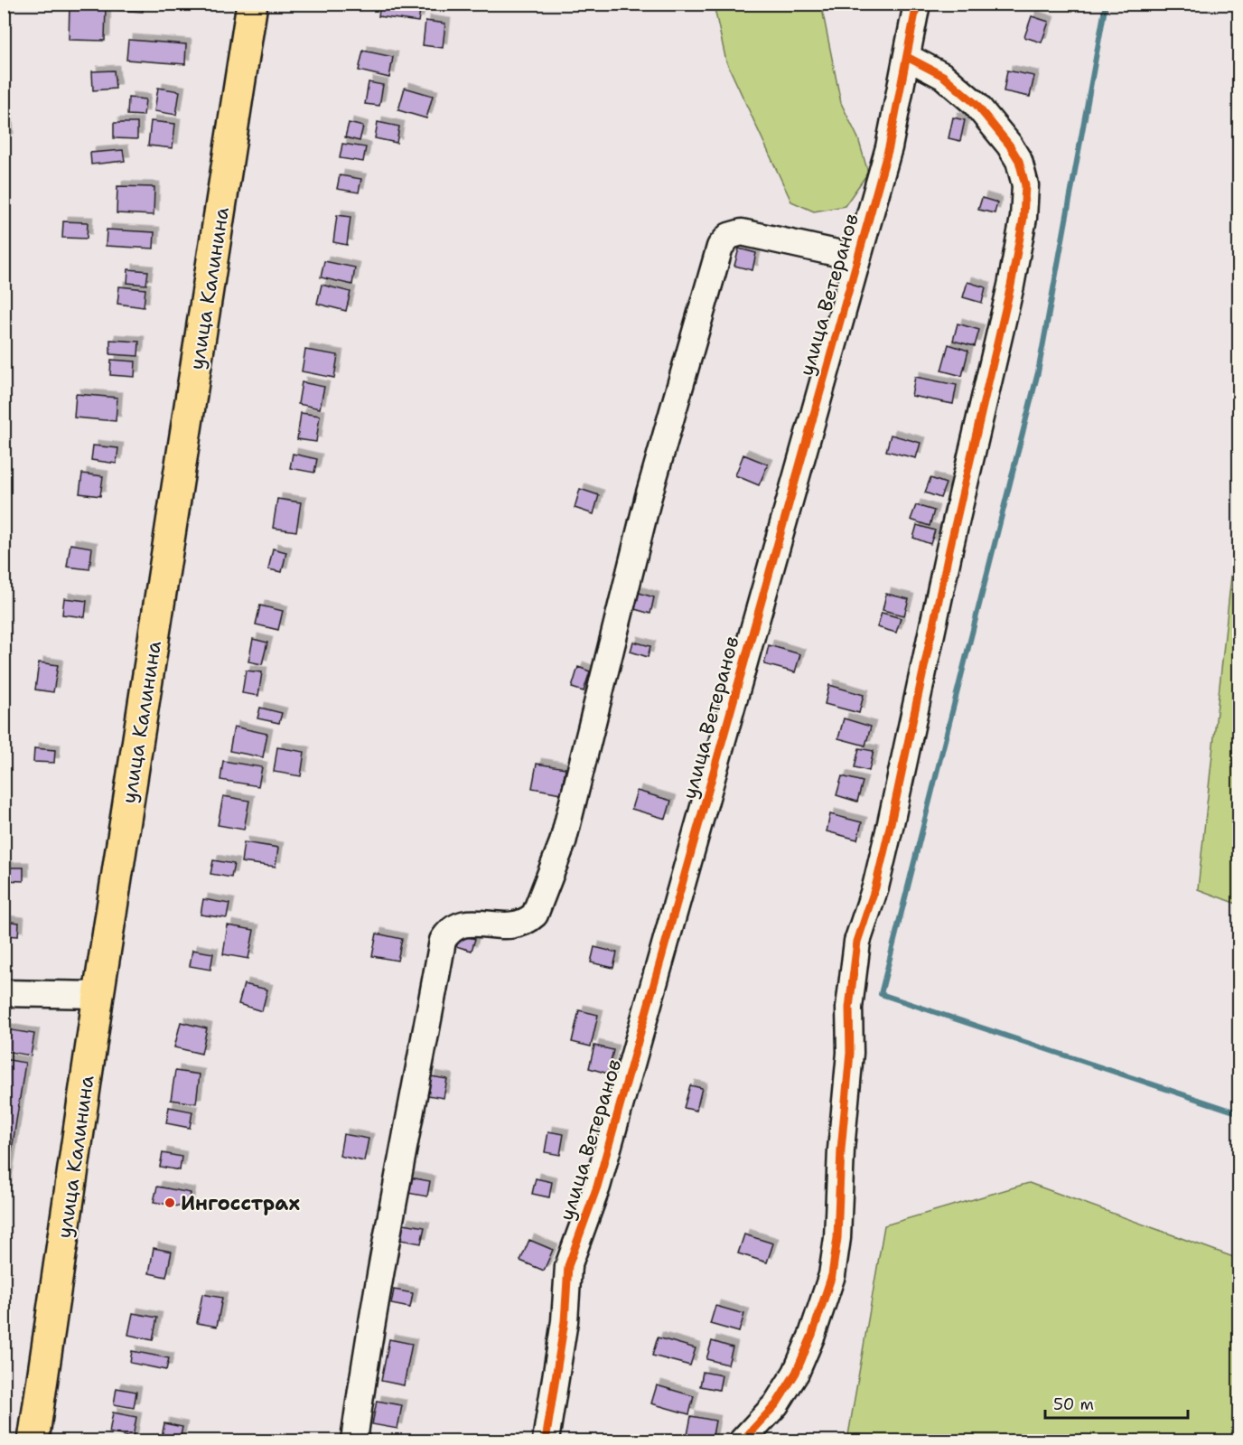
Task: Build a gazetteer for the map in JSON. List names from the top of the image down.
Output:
{
  "streets": {
    "main road": ["улица Калинина"],
    "street": ["улица Ветеранов"]
  },
  "places": ["Ингосстрах"],
  "scale_bar": "50 m"
}
